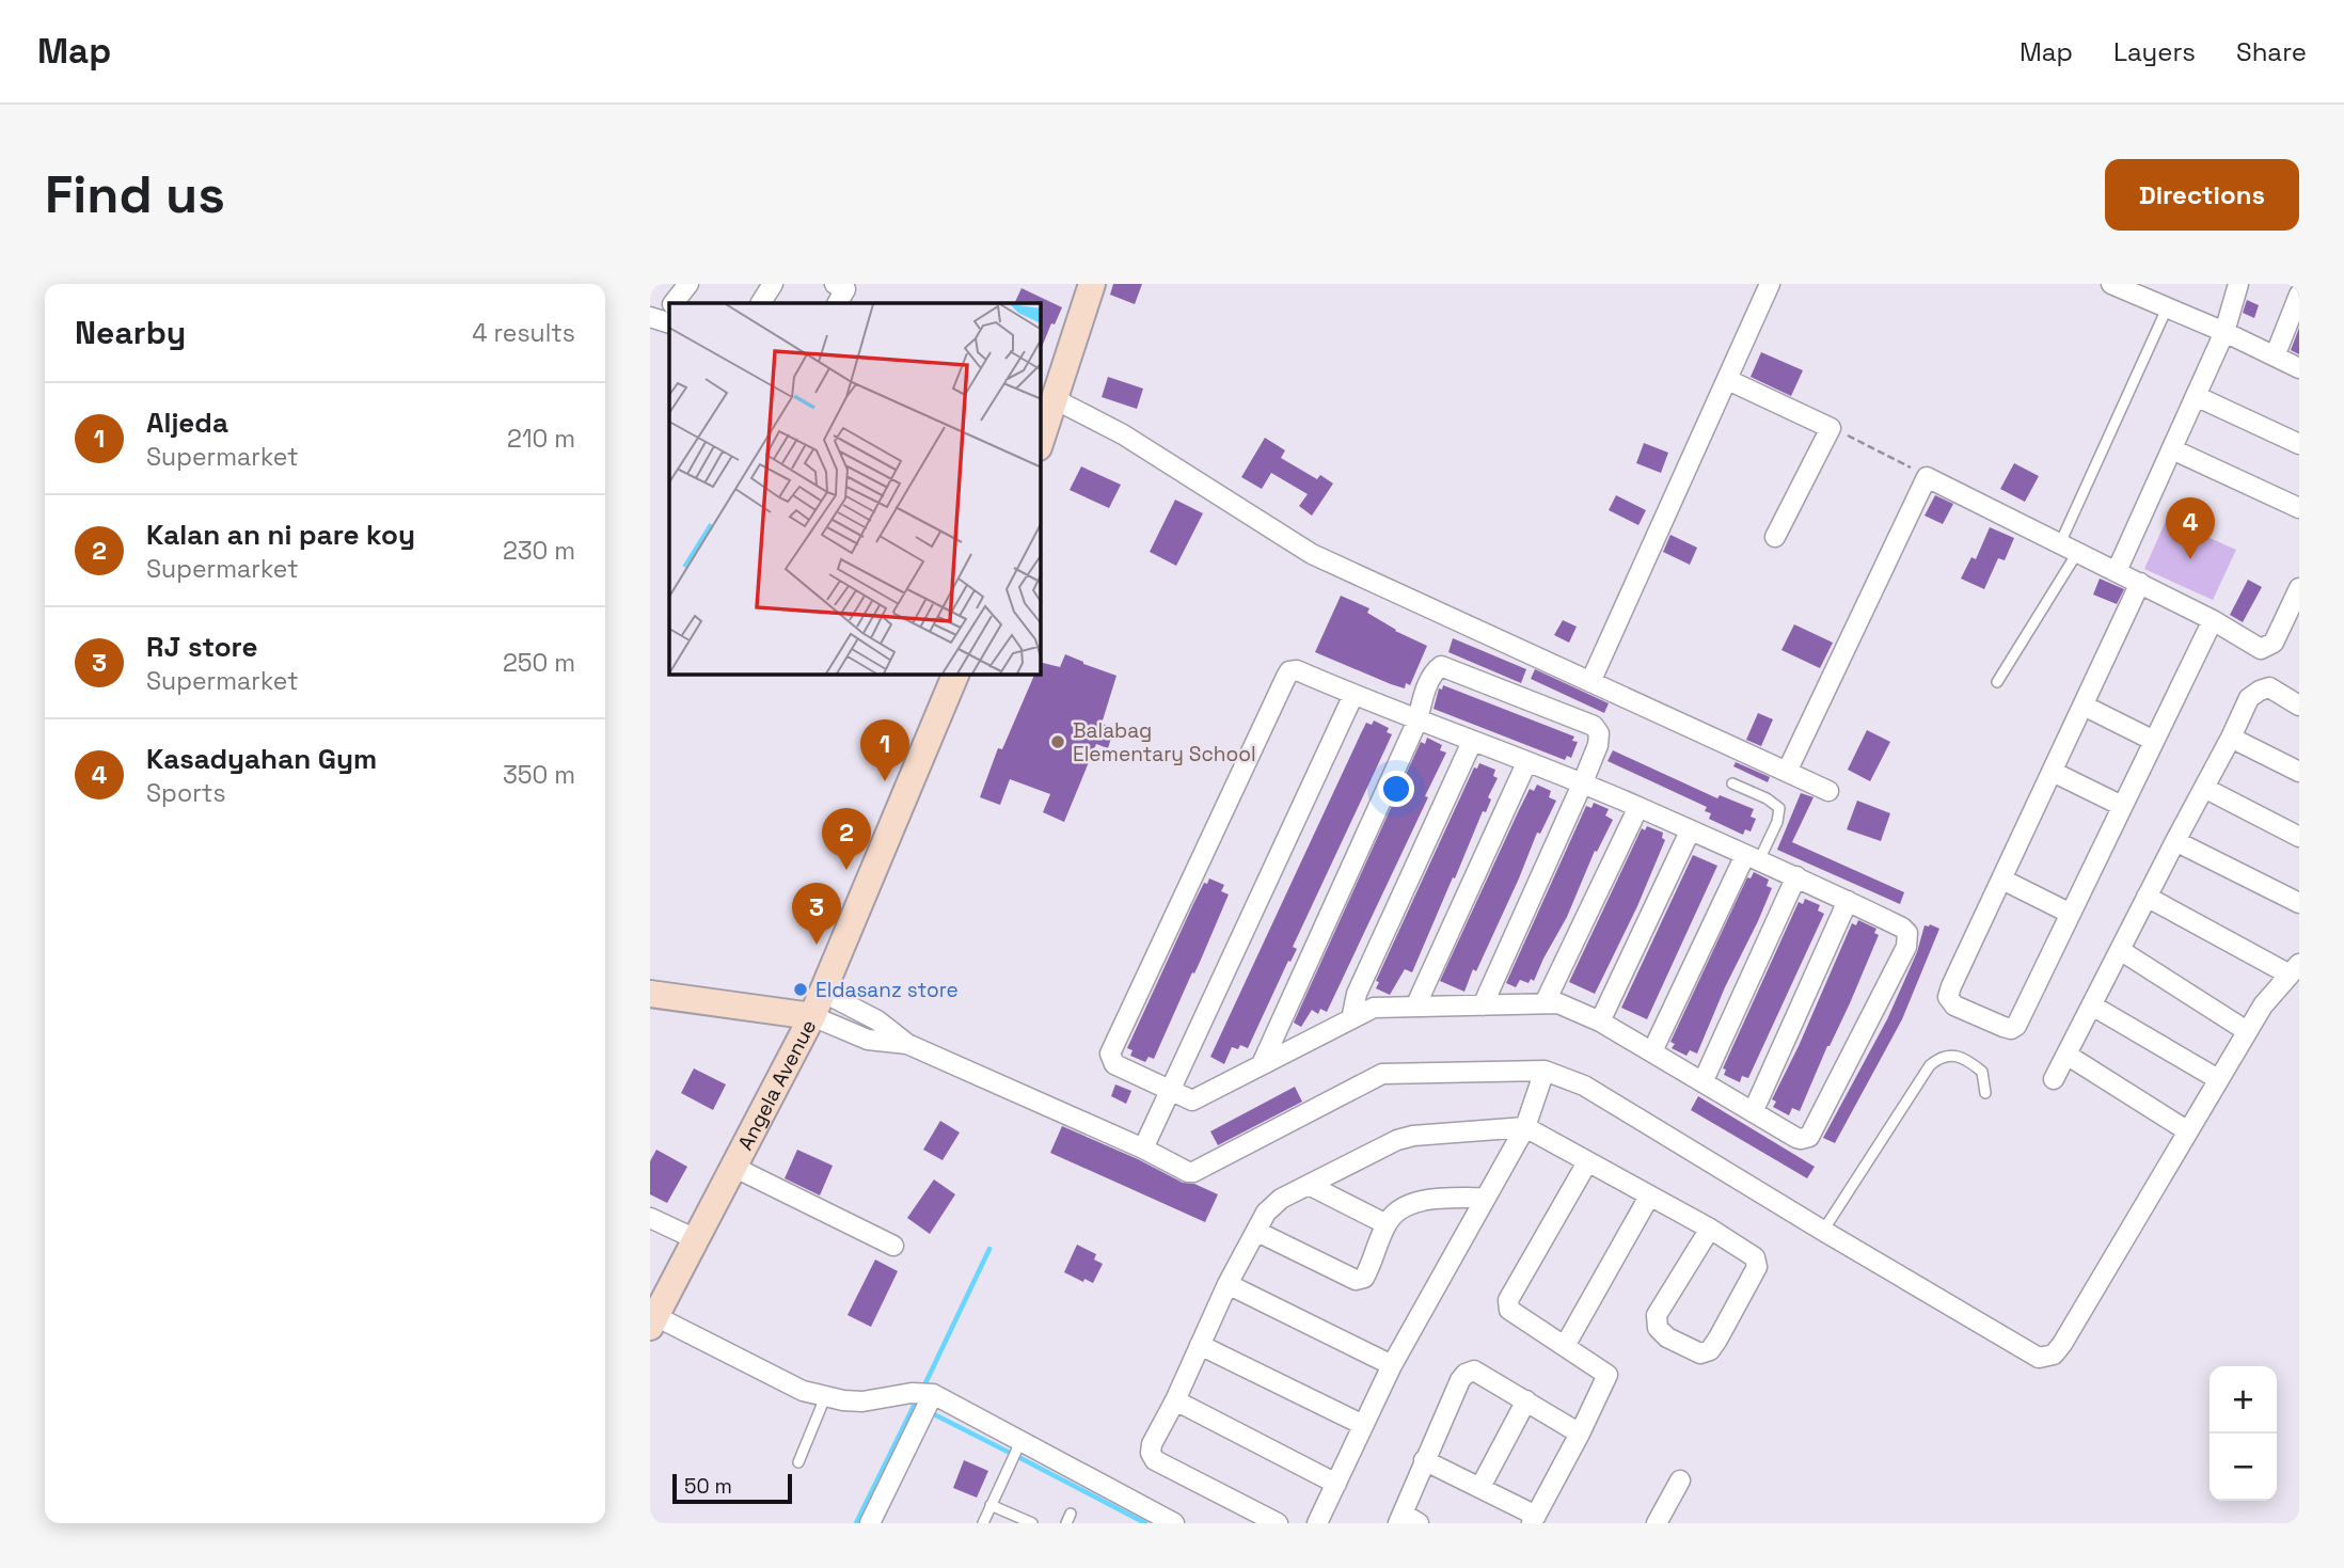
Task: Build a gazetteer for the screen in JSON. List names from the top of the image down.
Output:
{
  "streets": {
    "main road": ["Angela Avenue"]
  },
  "places": ["Balabag Elementary School", "Eldasanz store"],
  "scale_bar": "50 m",
  "page": {
    "header": "Map",
    "nav": ["Map", "Layers", "Share"],
    "buttons": "Directions",
    "title": "Find us",
    "heading": ["Nearby", "4 results"],
    "list": [
      {
        "mark": "1",
        "name": "Aljeda",
        "note": "Supermarket",
        "value": "210 m"
      },
      {
        "mark": "2",
        "name": "Kalan an ni pare koy",
        "note": "Supermarket",
        "value": "230 m"
      },
      {
        "mark": "3",
        "name": "RJ store",
        "note": "Supermarket",
        "value": "250 m"
      },
      {
        "mark": "4",
        "name": "Kasadyahan Gym",
        "note": "Sports",
        "value": "350 m"
      }
    ],
    "pins": [
      "4",
      "1",
      "2",
      "3"
    ],
    "map_buttons": ["+", "−"],
    "scale": "50 m"
  }
}
